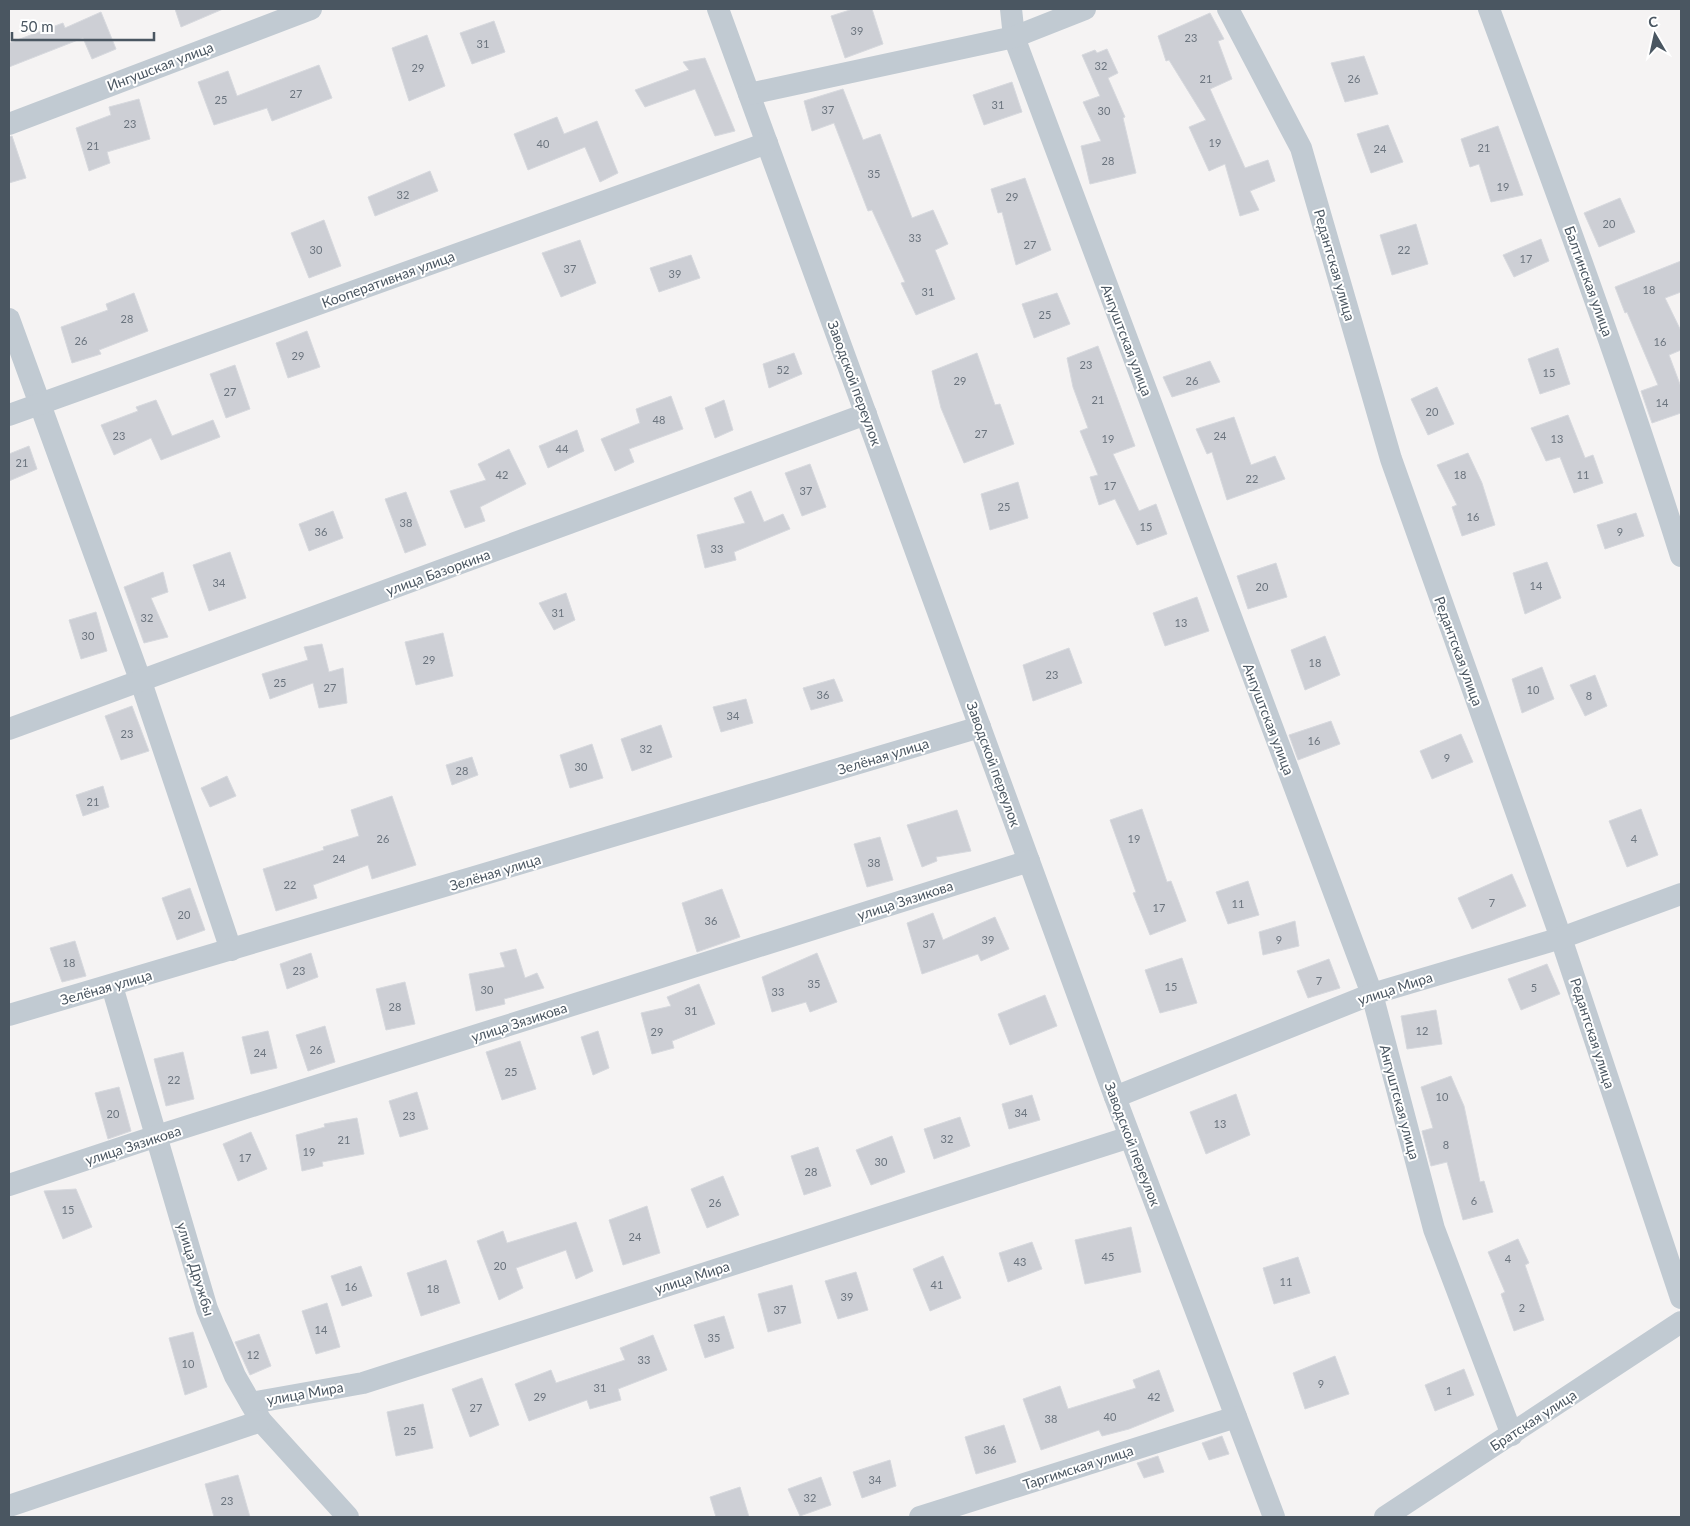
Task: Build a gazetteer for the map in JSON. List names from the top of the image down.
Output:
{
  "streets": {
    "street": [
      "Ингушская улица",
      "Редантская улица",
      "Кооперативная улица",
      "Балтинская улица",
      "Ангуштская улица",
      "Заводской переулок",
      "улица Базоркина",
      "Зелёная улица",
      "улица Зязикова",
      "улица Мира",
      "улица Дружбы",
      "Братская улица",
      "Таргимская улица"
    ]
  },
  "crossings": [
    ["Редантская улица", "улица Мира"],
    ["Кооперативная улица", "Заводской переулок"],
    ["Ангуштская улица", "улица Мира"],
    ["Ангуштская улица", "Братская улица"],
    ["Заводской переулок", "улица Базоркина"],
    ["Заводской переулок", "Зелёная улица"],
    ["Заводской переулок", "улица Зязикова"],
    ["Заводской переулок", "улица Мира"],
    ["Заводской переулок", "Таргимская улица"],
    ["Зелёная улица", "улица Дружбы"],
    ["улица Зязикова", "улица Дружбы"],
    ["улица Мира", "улица Дружбы"]
  ],
  "house_numbers": [
    "39",
    "23",
    "31",
    "32",
    "29",
    "21",
    "26",
    "27",
    "25",
    "31",
    "37",
    "30",
    "23",
    "19",
    "40",
    "21",
    "21",
    "24",
    "28",
    "35",
    "19",
    "32",
    "29",
    "20",
    "33",
    "27",
    "30",
    "22",
    "17",
    "37",
    "39",
    "18",
    "31",
    "25",
    "28",
    "26",
    "16",
    "29",
    "23",
    "52",
    "15",
    "29",
    "26",
    "27",
    "21",
    "14",
    "20",
    "48",
    "27",
    "23",
    "24",
    "19",
    "13",
    "44",
    "21",
    "42",
    "18",
    "11",
    "22",
    "17",
    "37",
    "25",
    "16",
    "38",
    "15",
    "36",
    "9",
    "33",
    "34",
    "14",
    "20",
    "31",
    "32",
    "13",
    "30",
    "29",
    "18",
    "23",
    "25",
    "27",
    "10",
    "36",
    "8",
    "34",
    "23",
    "16",
    "32",
    "9",
    "30",
    "28",
    "21",
    "26",
    "19",
    "4",
    "24",
    "38",
    "22",
    "7",
    "11",
    "17",
    "20",
    "36",
    "39",
    "9",
    "37",
    "18",
    "23",
    "7",
    "35",
    "15",
    "5",
    "30",
    "33",
    "28",
    "31",
    "12",
    "29",
    "26",
    "24",
    "25",
    "22",
    "10",
    "34",
    "20",
    "23",
    "13",
    "32",
    "21",
    "8",
    "19",
    "17",
    "30",
    "28",
    "6",
    "26",
    "15",
    "24",
    "45",
    "4",
    "43",
    "20",
    "11",
    "41",
    "16",
    "18",
    "39",
    "2",
    "37",
    "14",
    "35",
    "12",
    "33",
    "10",
    "9",
    "31",
    "1",
    "29",
    "42",
    "27",
    "40",
    "38",
    "25",
    "36",
    "34",
    "32",
    "23"
  ],
  "scale_bar": "50 m",
  "north": "top"
}
